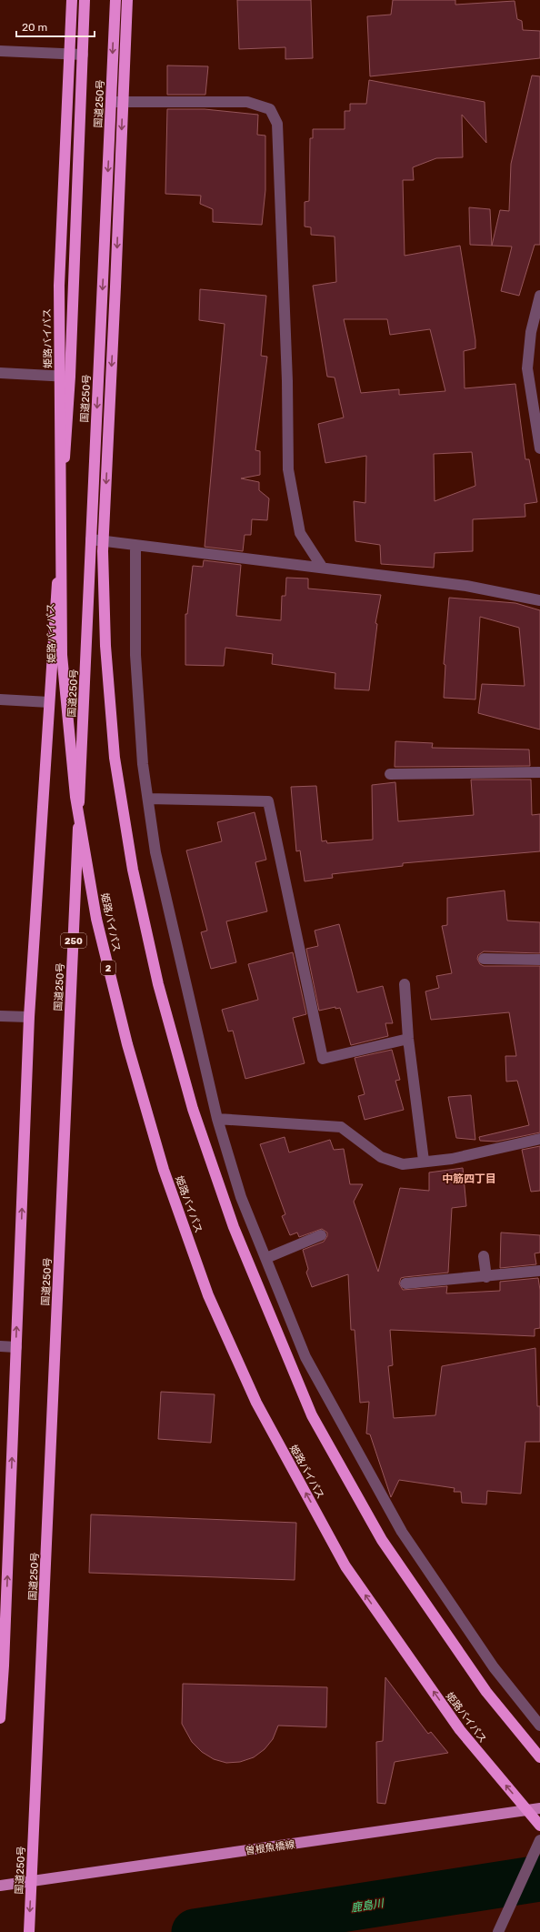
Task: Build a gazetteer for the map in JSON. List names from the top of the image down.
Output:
{
  "streets": {
    "highway": [
      "国道250号",
      "姫路バイパス",
      "250",
      "2"
    ],
    "main road": ["曽根魚橋線"]
  },
  "crossings": [
    ["国道250号", "曽根魚橋線"]
  ],
  "districts": ["中筋四丁目"],
  "water": ["鹿島川"],
  "scale_bar": "20 m"
}
